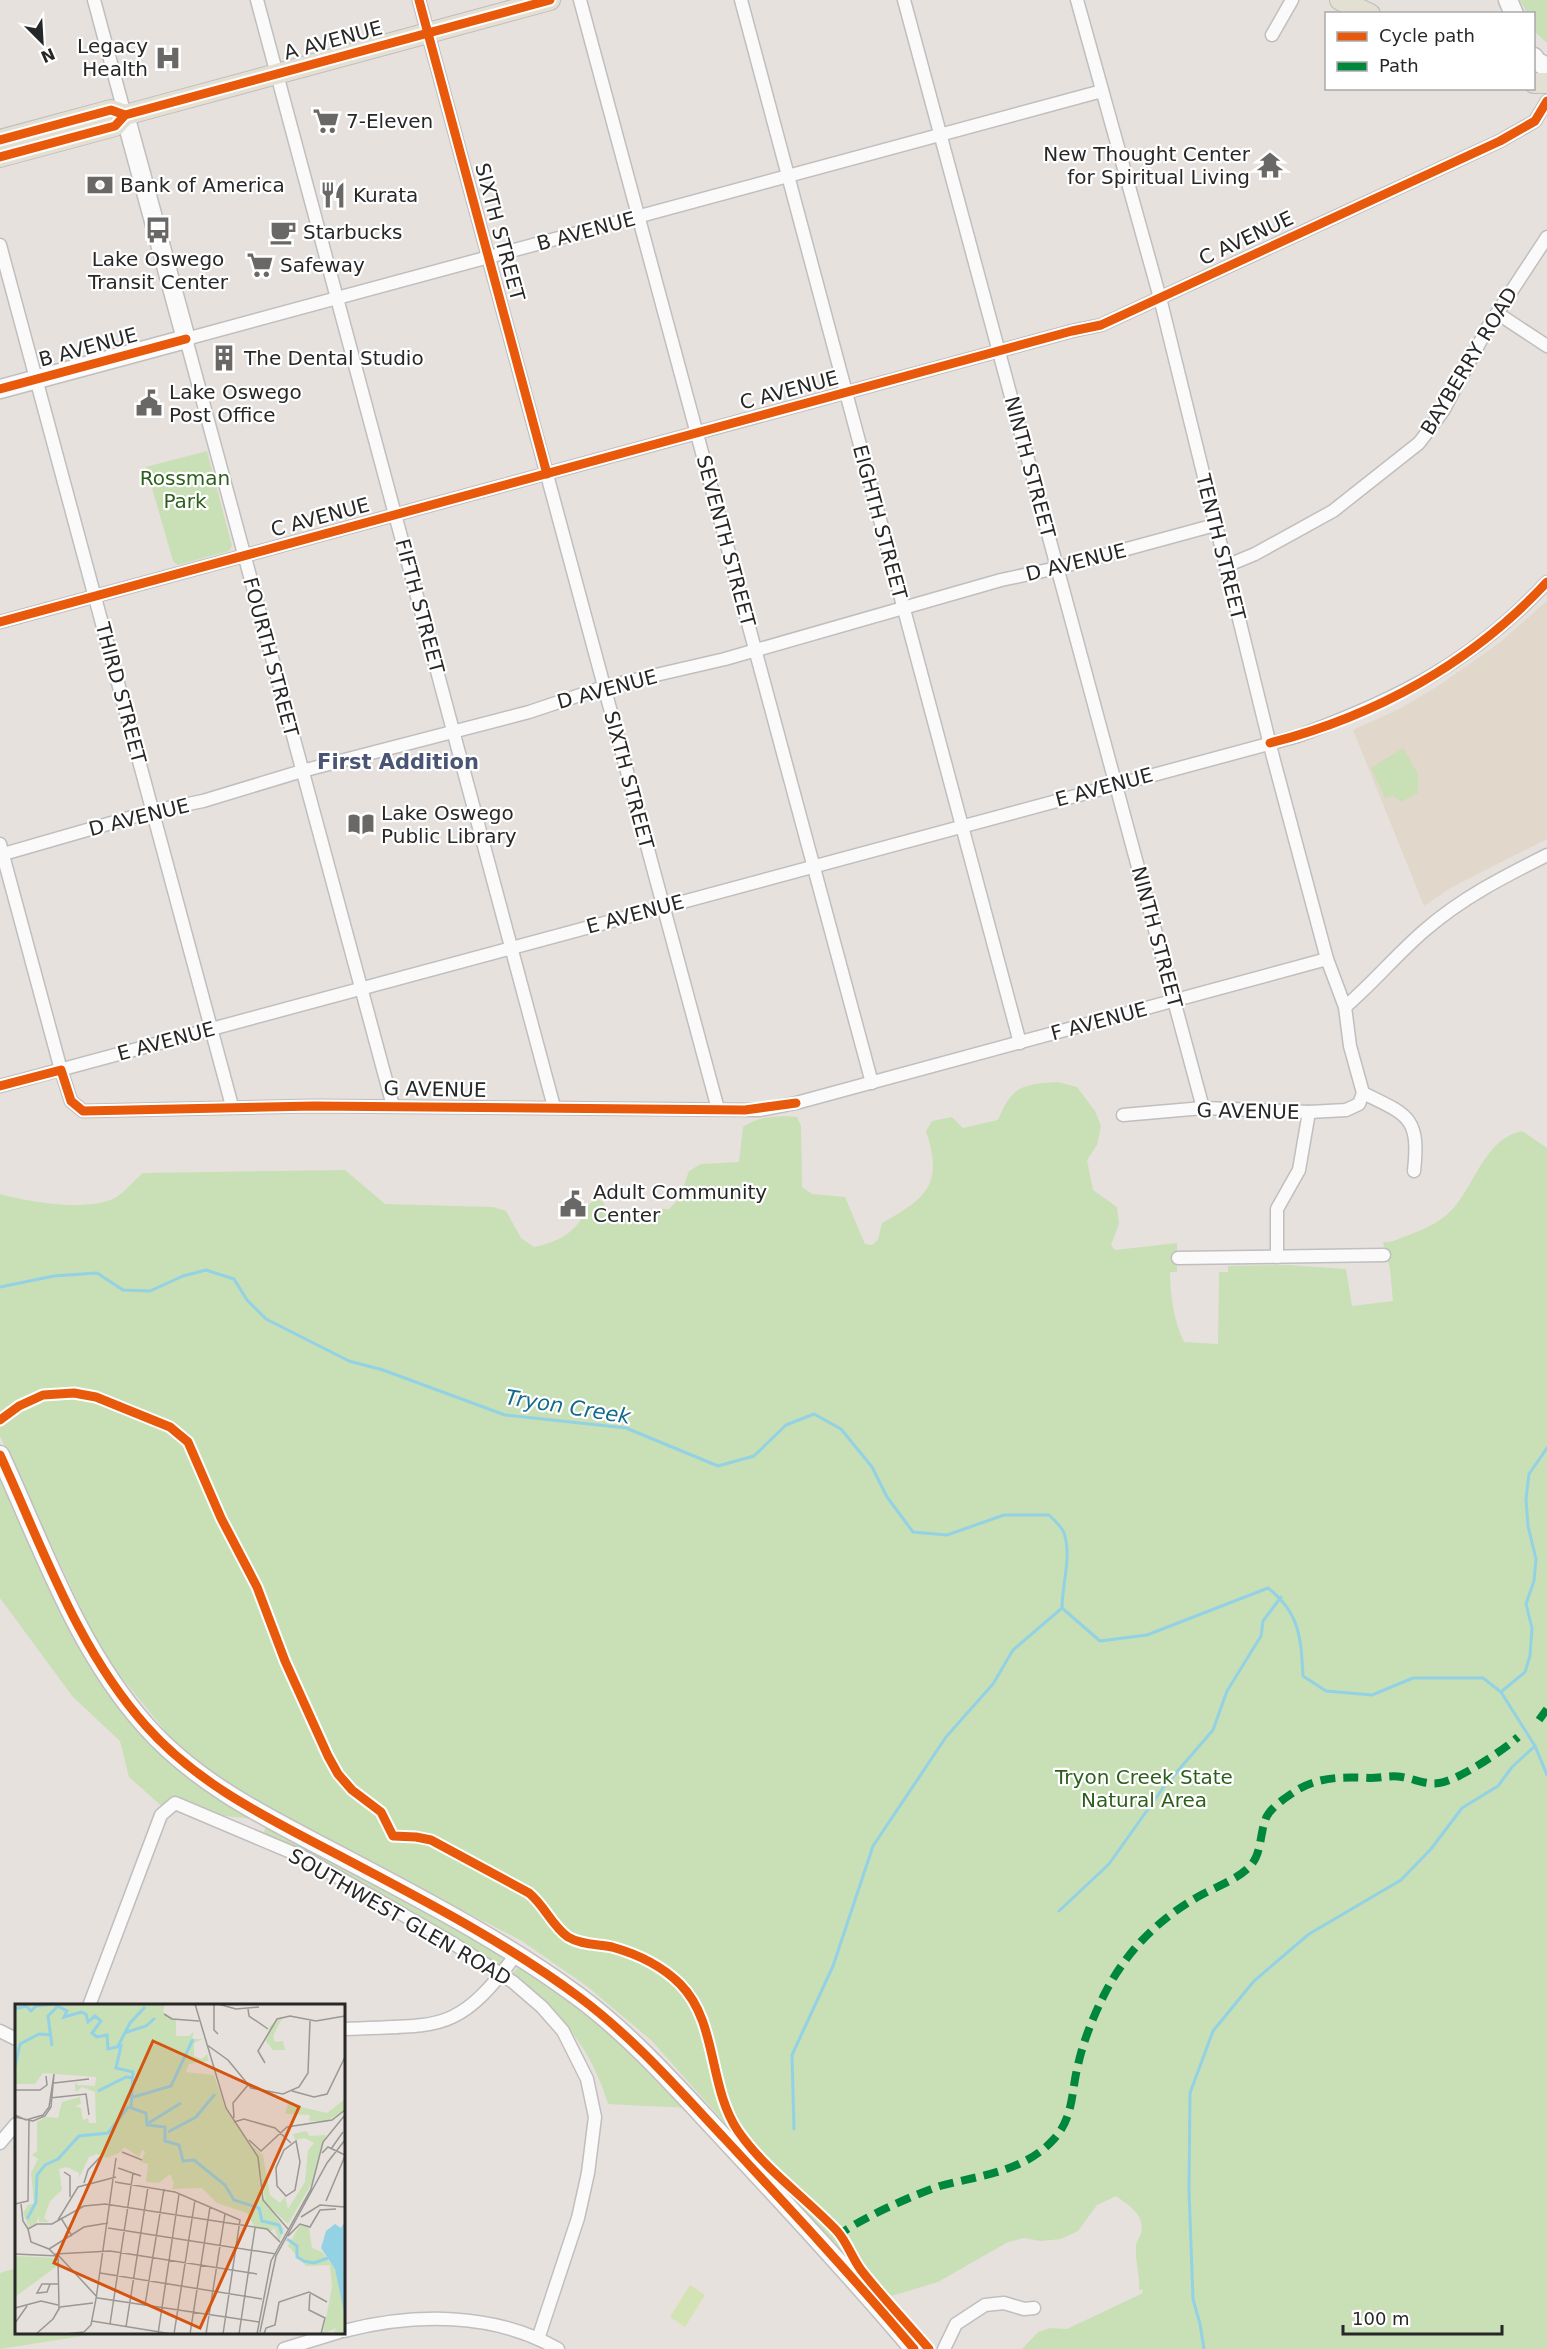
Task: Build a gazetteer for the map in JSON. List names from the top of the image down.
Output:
{
  "streets": {
    "main road": ["A AVENUE", "B AVENUE", "FOURTH STREET"],
    "street": [
      "SIXTH STREET",
      "C AVENUE",
      "BAYBERRY ROAD",
      "NINTH STREET",
      "EIGHTH STREET",
      "SEVENTH STREET",
      "TENTH STREET",
      "D AVENUE",
      "FIFTH STREET",
      "THIRD STREET",
      "E AVENUE",
      "F AVENUE",
      "G AVENUE",
      "SOUTHWEST GLEN ROAD"
    ]
  },
  "crossings": [
    ["A AVENUE", "SIXTH STREET"],
    ["A AVENUE", "FIFTH STREET"],
    ["A AVENUE", "FOURTH STREET"],
    ["B AVENUE", "SIXTH STREET"],
    ["B AVENUE", "NINTH STREET"],
    ["B AVENUE", "EIGHTH STREET"],
    ["B AVENUE", "SEVENTH STREET"],
    ["B AVENUE", "TENTH STREET"],
    ["B AVENUE", "FIFTH STREET"],
    ["B AVENUE", "FOURTH STREET"],
    ["B AVENUE", "THIRD STREET"],
    ["SIXTH STREET", "C AVENUE"],
    ["SIXTH STREET", "D AVENUE"],
    ["SIXTH STREET", "E AVENUE"],
    ["SIXTH STREET", "G AVENUE"],
    ["C AVENUE", "NINTH STREET"],
    ["C AVENUE", "EIGHTH STREET"],
    ["C AVENUE", "SEVENTH STREET"],
    ["C AVENUE", "TENTH STREET"],
    ["C AVENUE", "FIFTH STREET"],
    ["C AVENUE", "FOURTH STREET"],
    ["C AVENUE", "THIRD STREET"],
    ["BAYBERRY ROAD", "TENTH STREET"],
    ["NINTH STREET", "D AVENUE"],
    ["NINTH STREET", "E AVENUE"],
    ["NINTH STREET", "F AVENUE"],
    ["NINTH STREET", "G AVENUE"],
    ["EIGHTH STREET", "D AVENUE"],
    ["EIGHTH STREET", "E AVENUE"],
    ["EIGHTH STREET", "F AVENUE"],
    ["SEVENTH STREET", "D AVENUE"],
    ["SEVENTH STREET", "E AVENUE"],
    ["SEVENTH STREET", "F AVENUE"],
    ["SEVENTH STREET", "G AVENUE"],
    ["TENTH STREET", "D AVENUE"],
    ["TENTH STREET", "E AVENUE"],
    ["TENTH STREET", "F AVENUE"],
    ["TENTH STREET", "G AVENUE"],
    ["D AVENUE", "FIFTH STREET"],
    ["D AVENUE", "FOURTH STREET"],
    ["D AVENUE", "THIRD STREET"],
    ["FIFTH STREET", "E AVENUE"],
    ["FIFTH STREET", "G AVENUE"],
    ["FOURTH STREET", "E AVENUE"],
    ["FOURTH STREET", "G AVENUE"],
    ["THIRD STREET", "E AVENUE"],
    ["THIRD STREET", "G AVENUE"],
    ["E AVENUE", "G AVENUE"],
    ["F AVENUE", "G AVENUE"]
  ],
  "districts": ["First Addition"],
  "water": ["Tryon Creek"],
  "parks": ["Rossman Park", "Tryon Creek State Natural Area"],
  "places": {
    "hospital": ["Legacy Health"],
    "supermarket": ["7-Eleven", "Safeway"],
    "temple": ["New Thought Center for Spiritual Living"],
    "bank": ["Bank of America"],
    "restaurant": ["Kurata"],
    "bus stop": ["Lake Oswego Transit Center"],
    "cafe": ["Starbucks"],
    "building": ["The Dental Studio"],
    "public building": ["Lake Oswego Post Office", "Adult Community Center"],
    "library": ["Lake Oswego Public Library"]
  },
  "legend": ["Cycle path", "Path"],
  "scale_bar": "100 m",
  "north": "bottom right"
}
